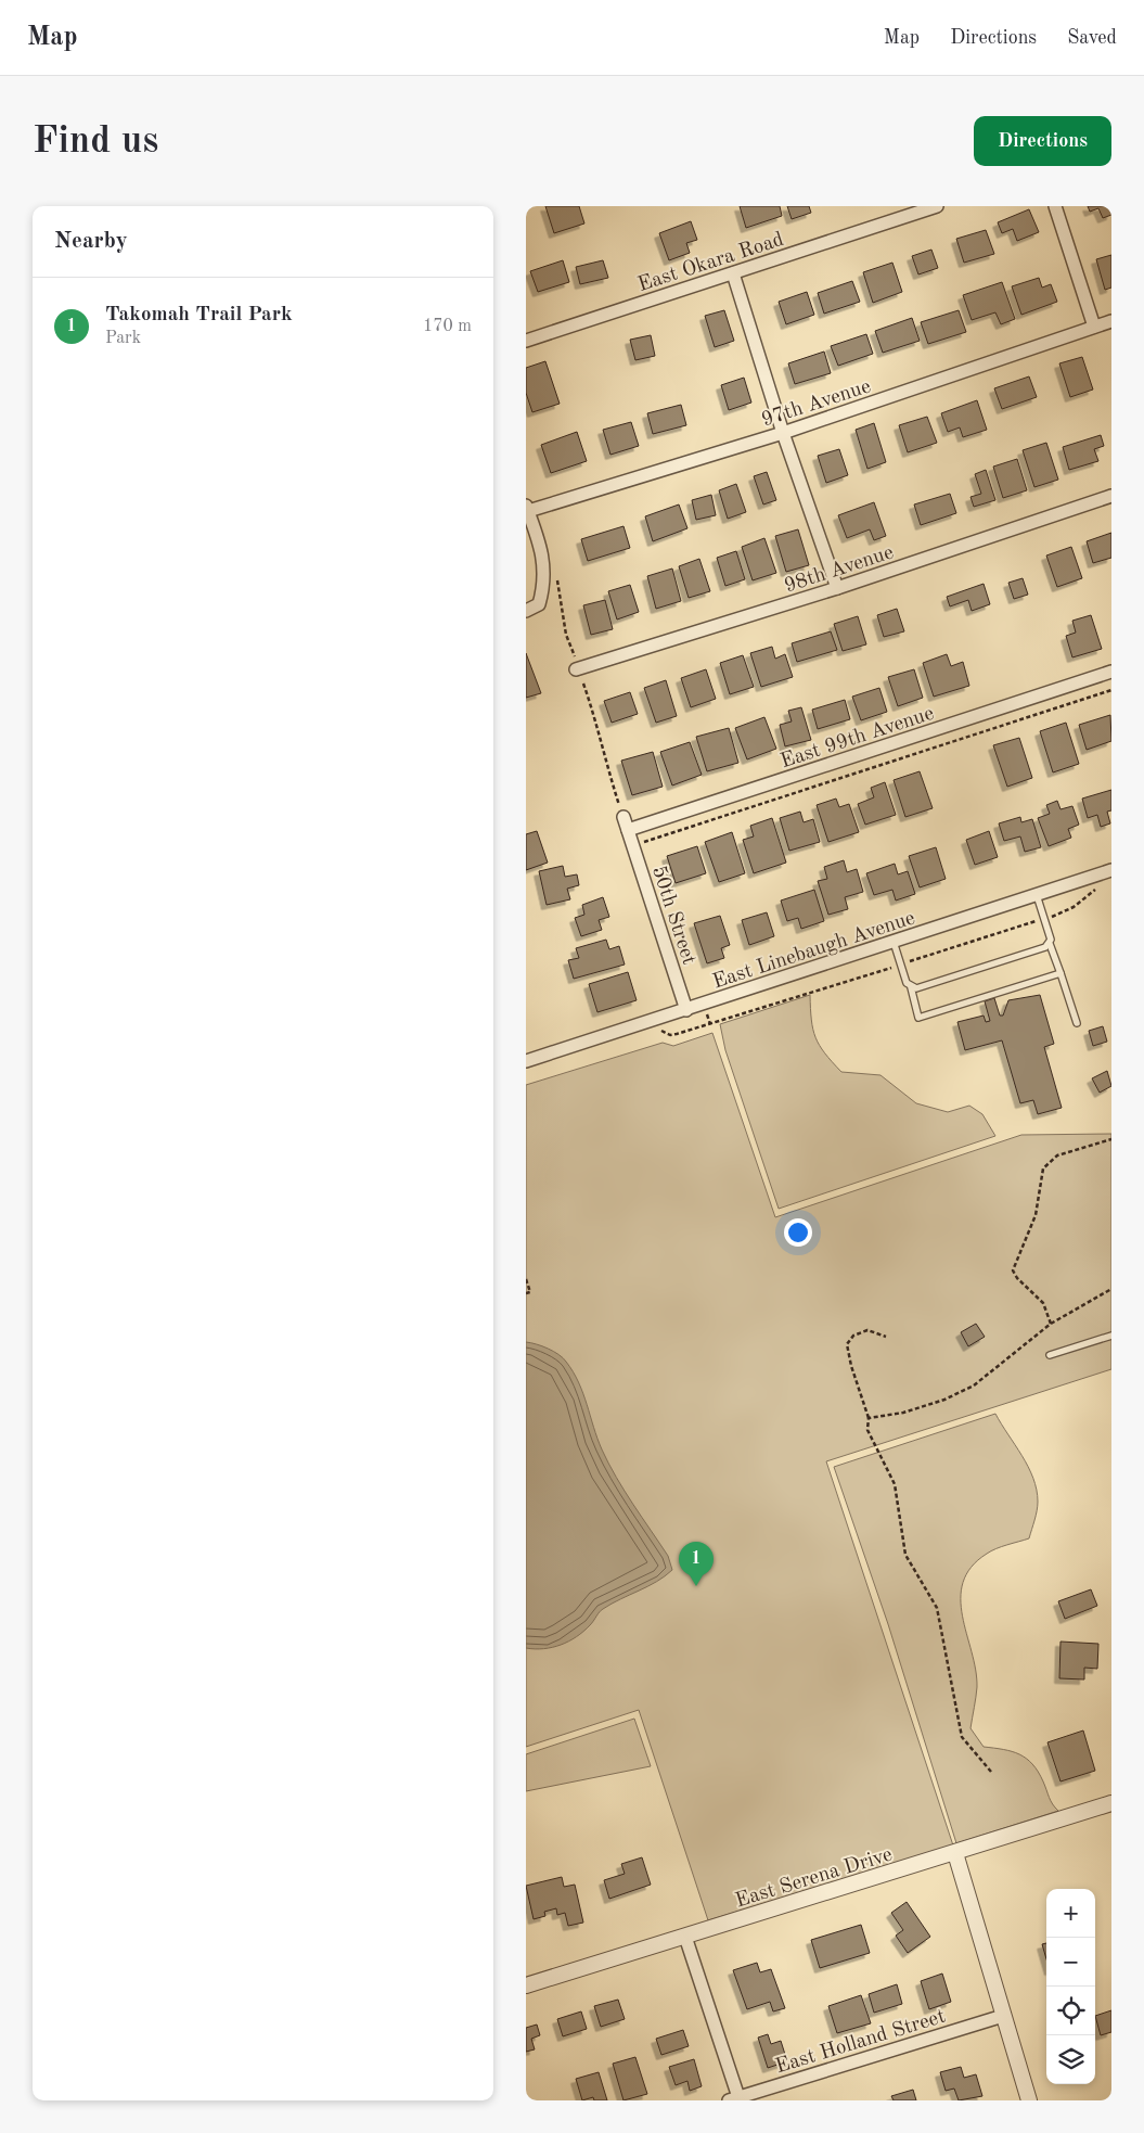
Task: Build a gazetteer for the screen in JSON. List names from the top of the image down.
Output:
{
  "streets": {
    "street": [
      "East Okara Road",
      "97th Avenue",
      "98th Avenue",
      "East 99th Avenue",
      "50th Street",
      "East Linebaugh Avenue",
      "East Serena Drive",
      "East Holland Street"
    ]
  },
  "crossings": [
    ["East 99th Avenue", "50th Street"],
    ["50th Street", "East Linebaugh Avenue"]
  ],
  "page": {
    "header": "Map",
    "nav": ["Map", "Directions", "Saved"],
    "buttons": "Directions",
    "title": "Find us",
    "heading": "Nearby",
    "list": [
      {
        "mark": "1",
        "name": "Takomah Trail Park",
        "note": "Park",
        "value": "170 m"
      }
    ],
    "pins": "1",
    "map_buttons": ["+", "−"]
  }
}
